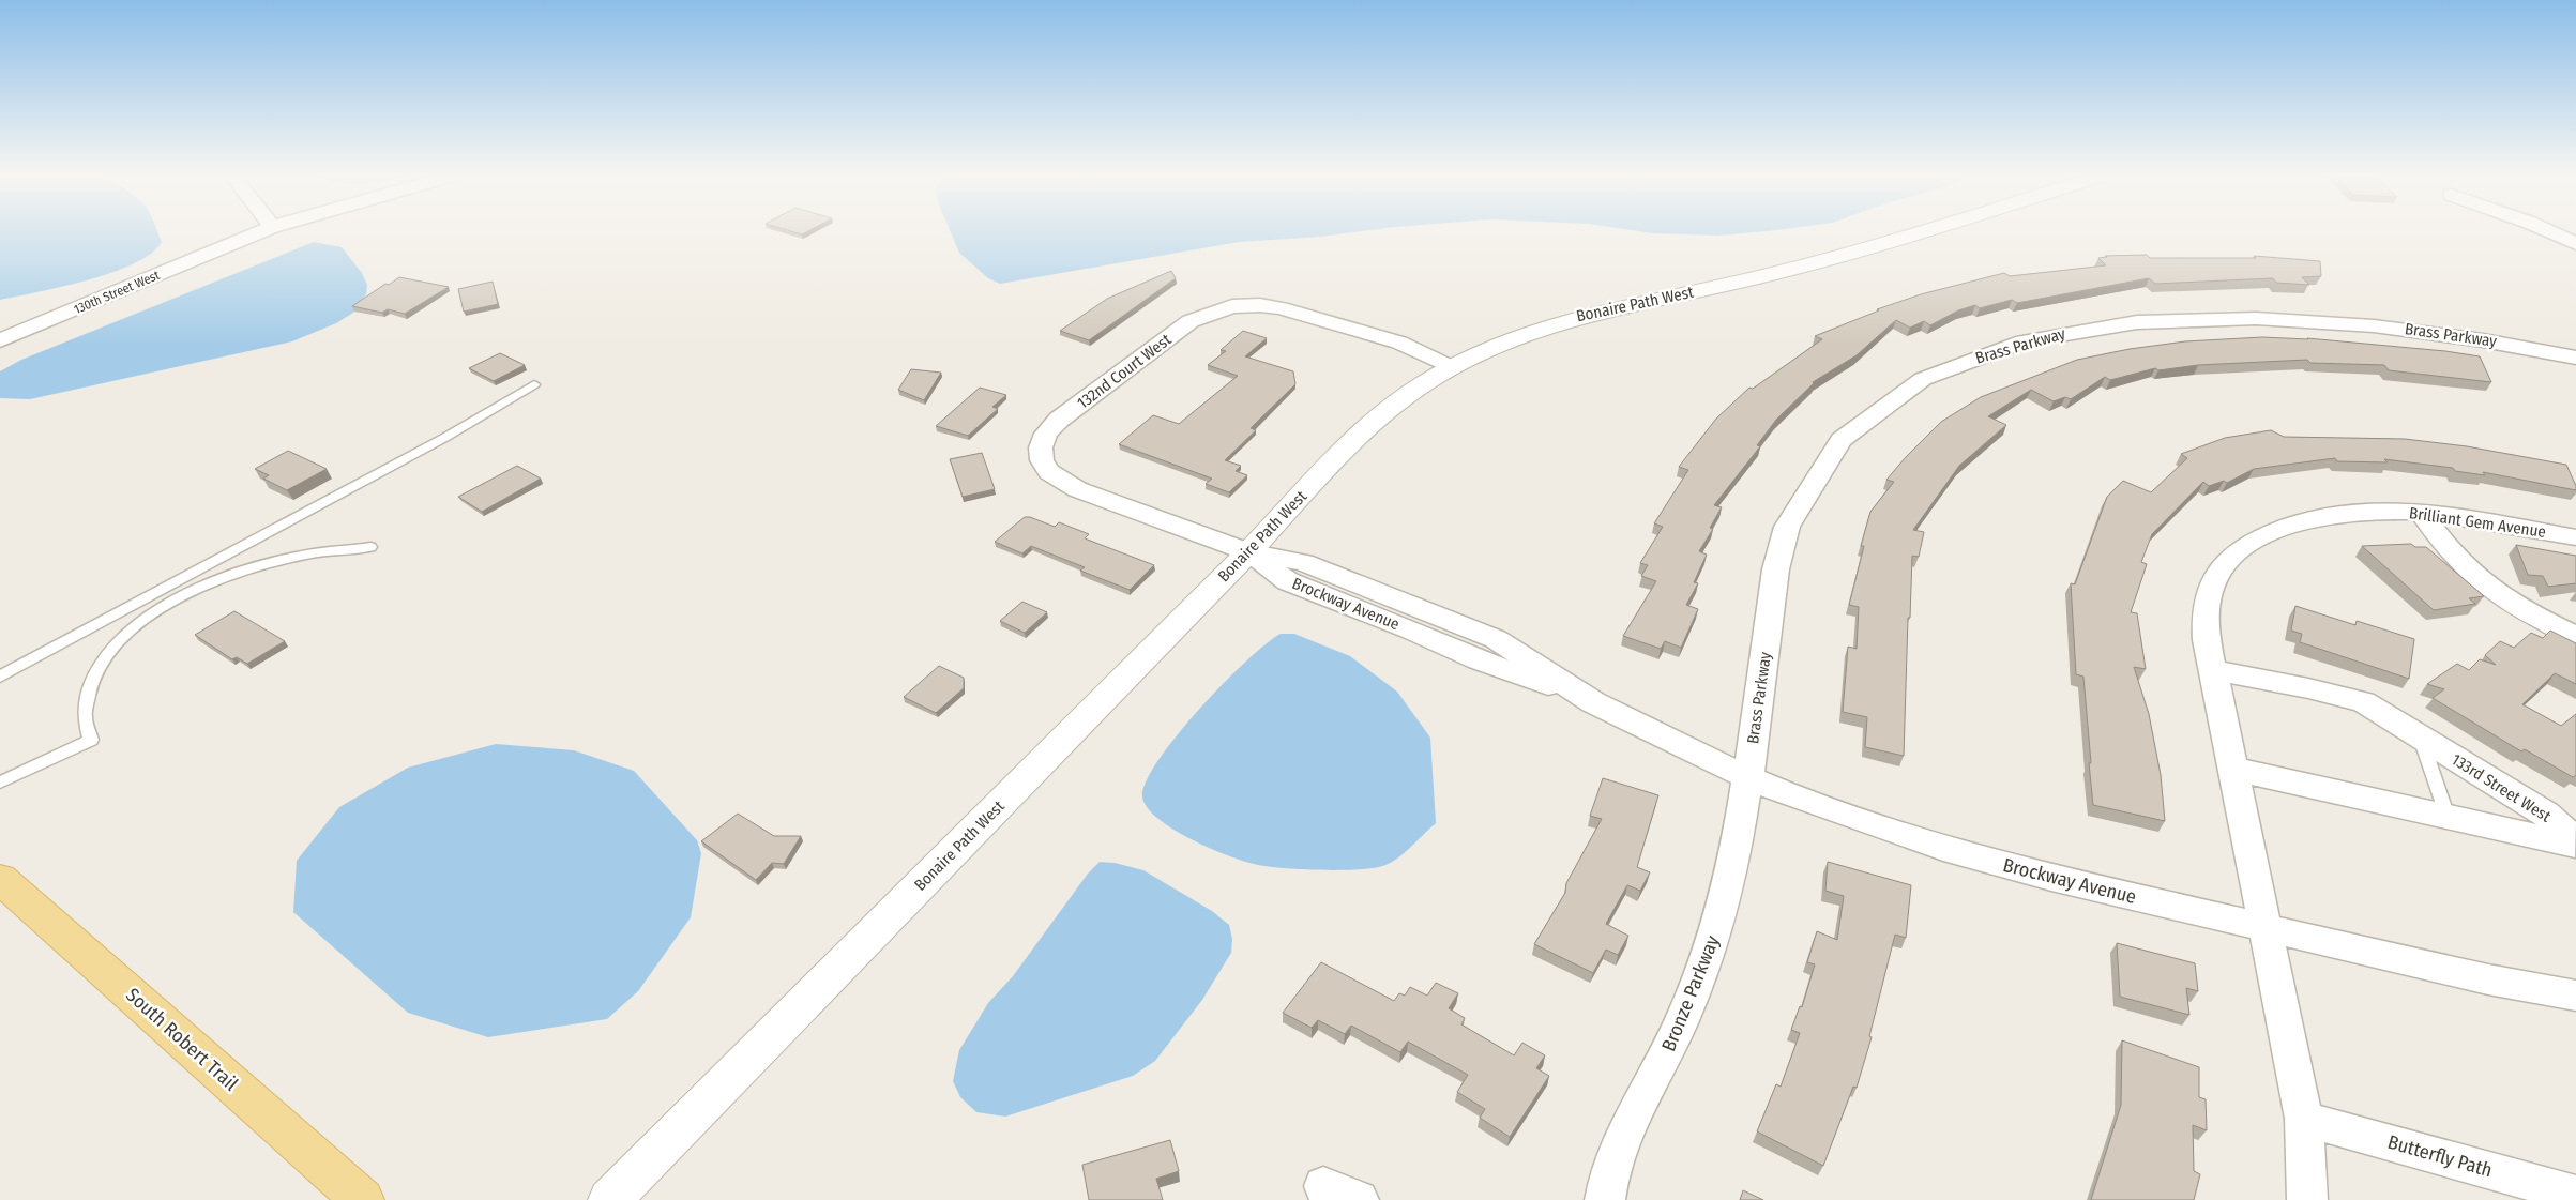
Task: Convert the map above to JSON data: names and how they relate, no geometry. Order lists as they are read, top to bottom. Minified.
{"streets":{"main road":["South Robert Trail"],"street":["130th Street West","Bonaire Path West","Brass Parkway","132nd Court West","Brilliant Gem Avenue","Brockway Avenue","133rd Street West","Bronze Parkway","Butterfly Path"]},"crossings":[["Bonaire Path West","132nd Court West"],["Bonaire Path West","Brockway Avenue"],["Brass Parkway","Brockway Avenue"],["Brass Parkway","Bronze Parkway"],["132nd Court West","Brockway Avenue"],["Brilliant Gem Avenue","133rd Street West"],["Brockway Avenue","Bronze Parkway"]]}
